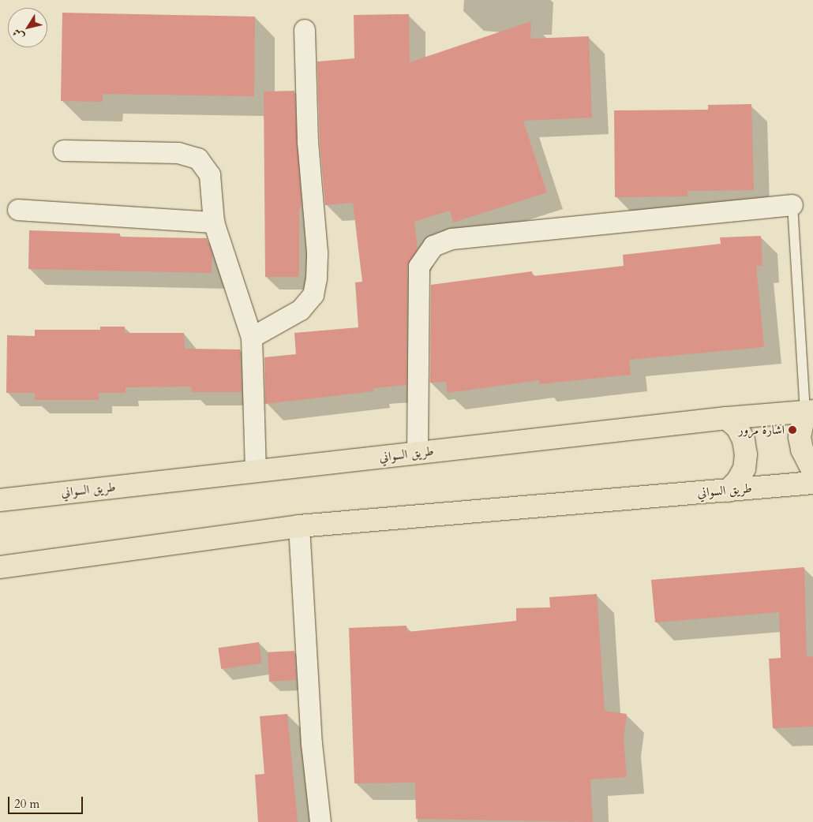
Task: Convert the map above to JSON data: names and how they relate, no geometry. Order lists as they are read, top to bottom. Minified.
{"streets":{"highway":["طريق السواني"]},"places":["اشارة مرور"],"scale_bar":"20 m","north":"bottom left"}
